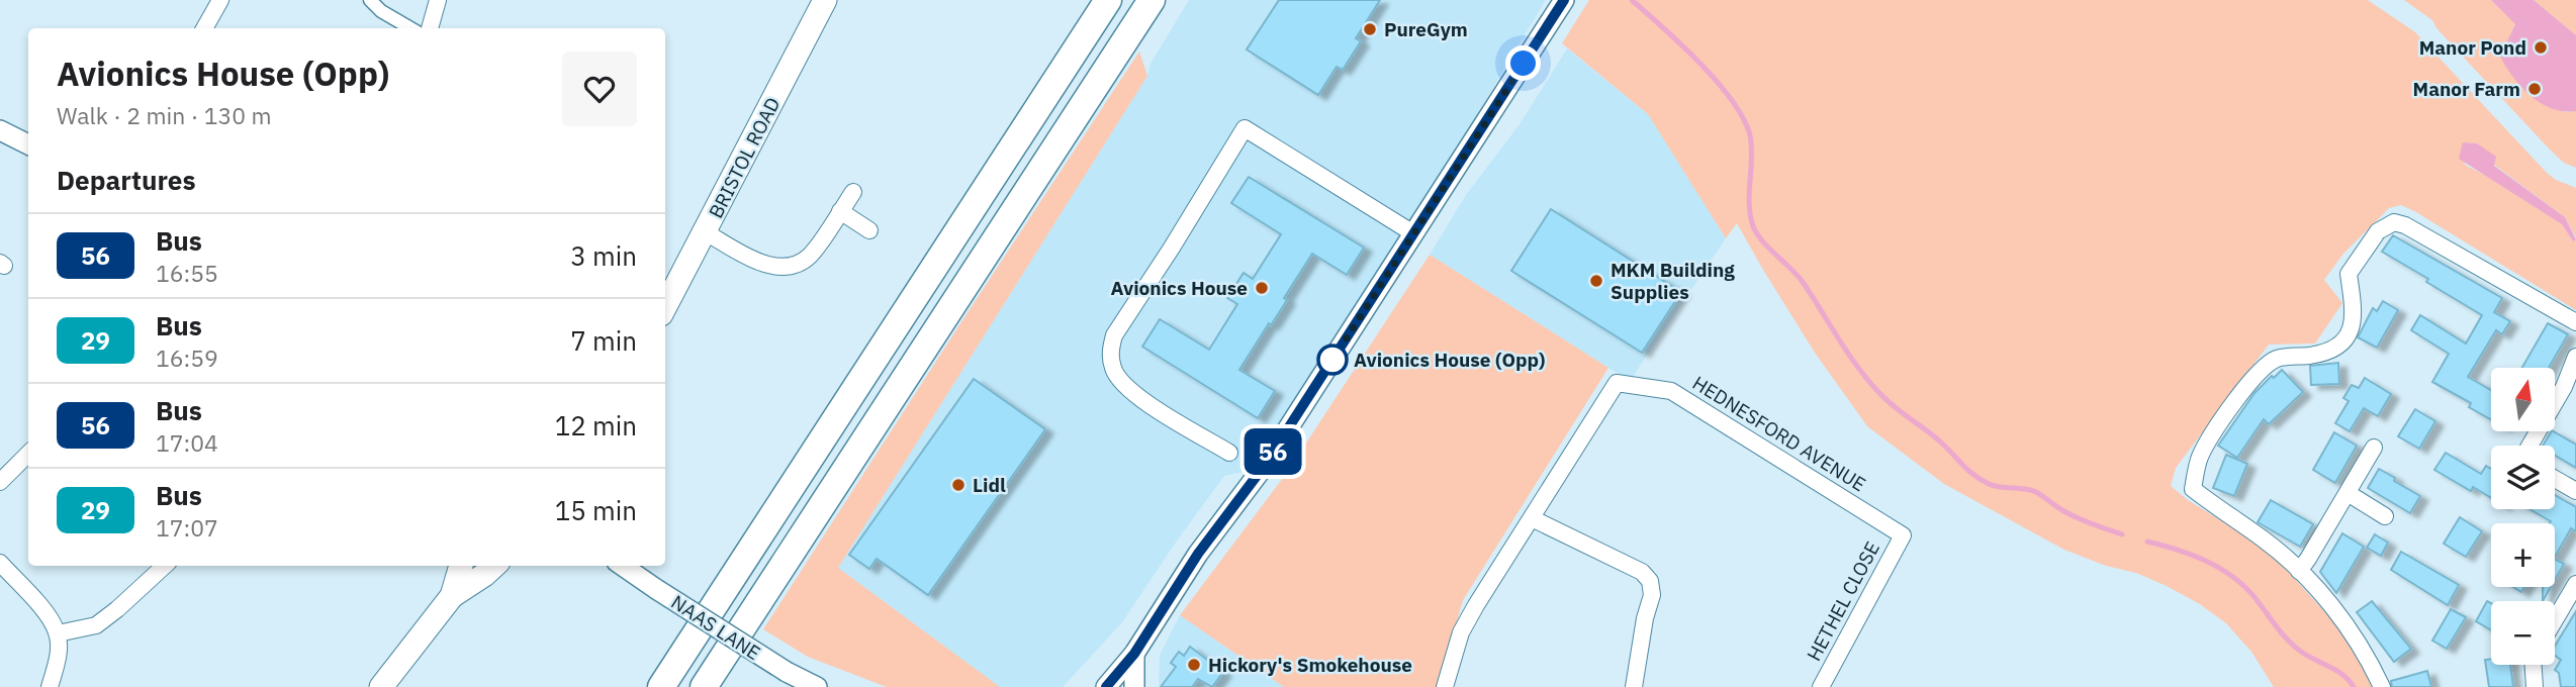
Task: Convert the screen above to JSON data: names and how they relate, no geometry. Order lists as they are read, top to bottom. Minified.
{"streets":{"main road":["BRISTOL ROAD"],"street":["HEDNESFORD AVENUE","HETHEL CLOSE","NAAS LANE"]},"crossings":[["HEDNESFORD AVENUE","HETHEL CLOSE"]],"places":["PureGym","Manor Pond","Manor Farm","MKM Building Supplies","Avionics House","Avionics House (Opp)","Lidl","Hickory's Smokehouse"],"lines":["bus line 56"],"north":"top","page":{"on_map":"56","heading":[["Avionics House (Opp)","Walk · 2 min · 130 m"],"Departures"],"list":[{"mark":"56","name":"Bus","note":"16:55","value":"3 min"},{"mark":"29","name":"Bus","note":"16:59","value":"7 min"},{"mark":"56","name":"Bus","note":"17:04","value":"12 min"},{"mark":"29","name":"Bus","note":"17:07","value":"15 min"}],"map_buttons":["+","−"]}}
